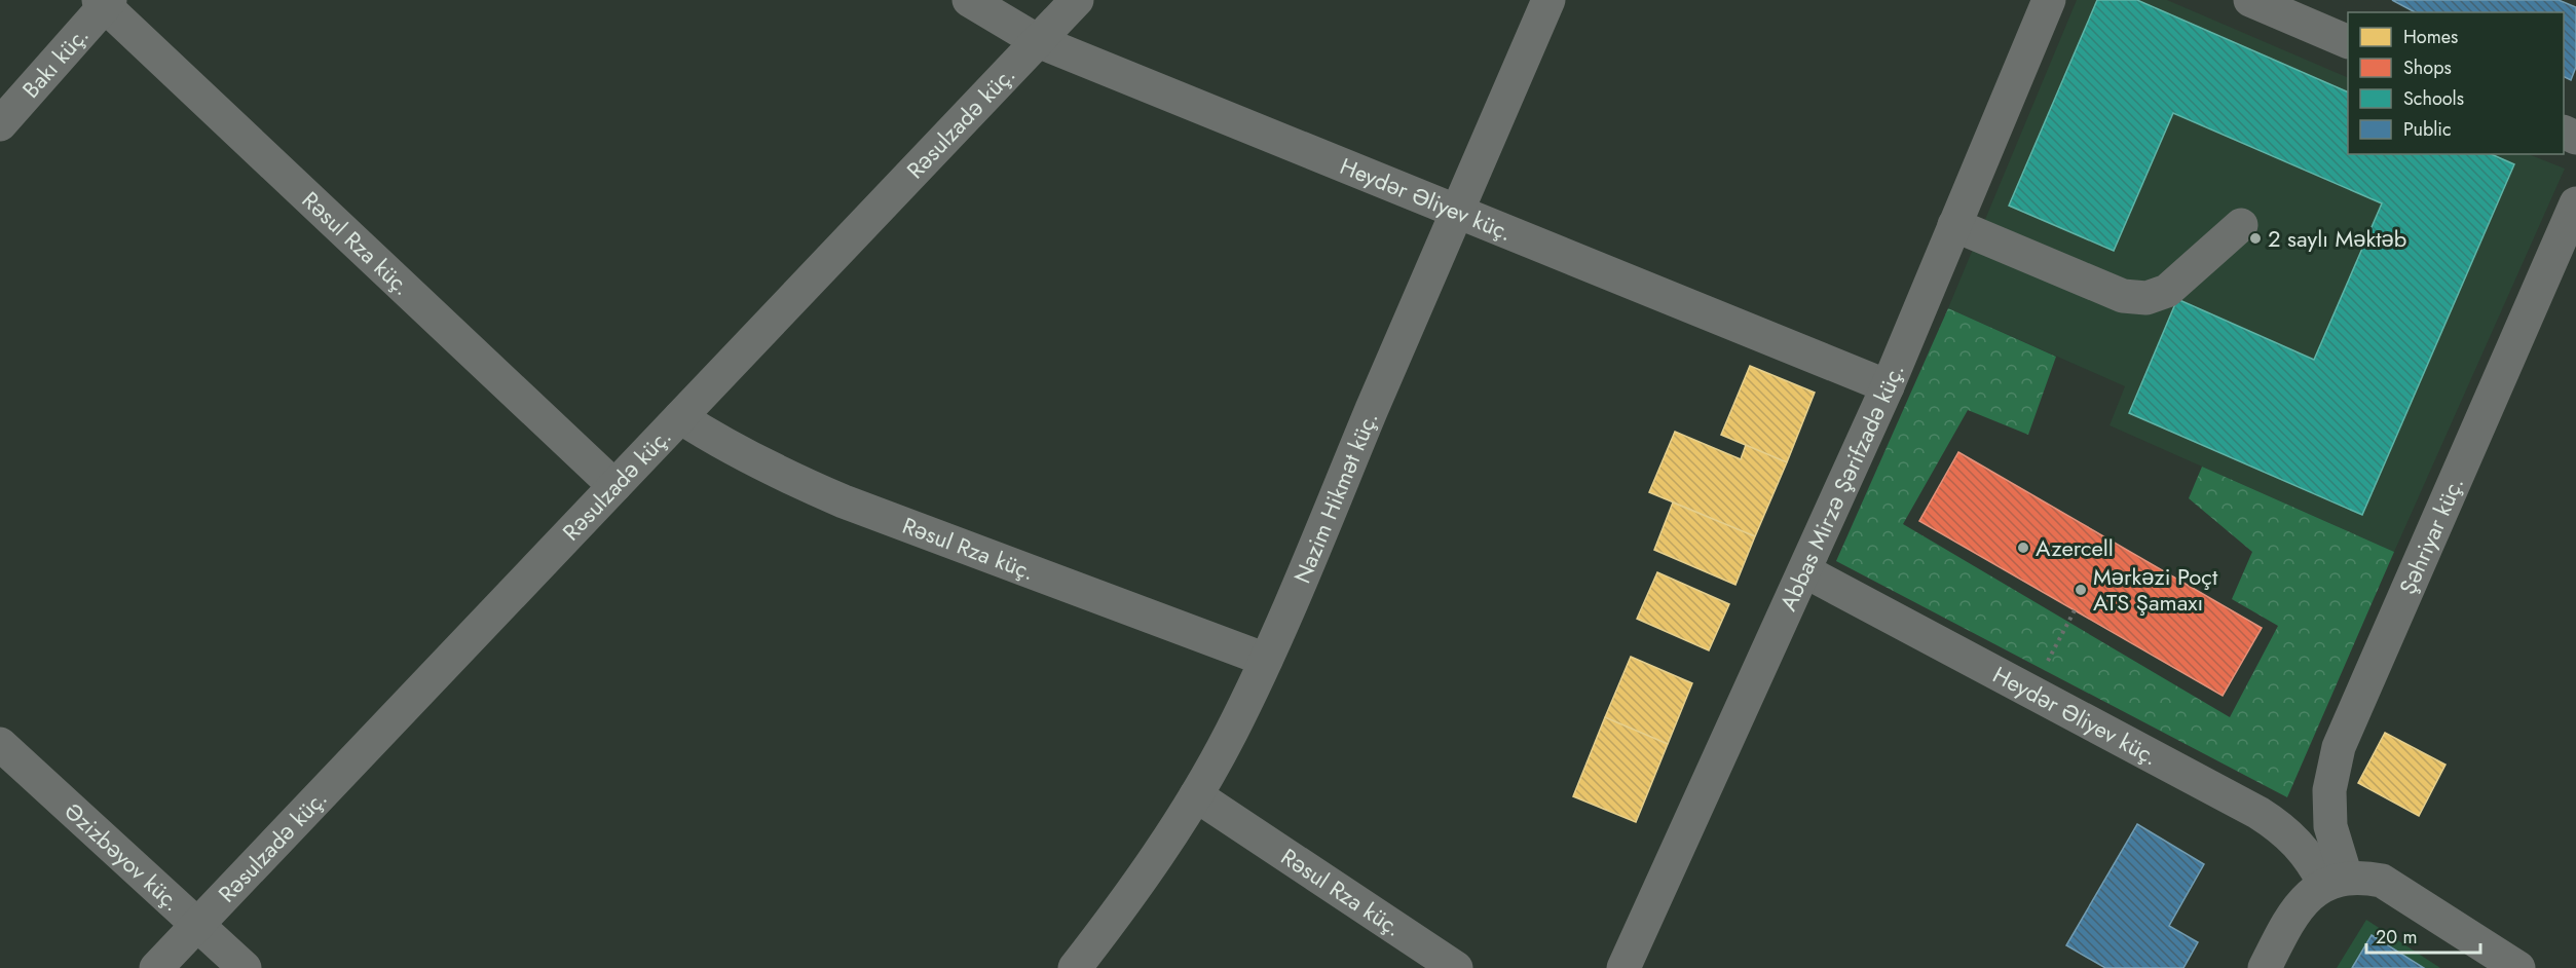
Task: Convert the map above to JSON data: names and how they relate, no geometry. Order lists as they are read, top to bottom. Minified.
{"streets":{"street":["Bakı küç.","Rəsulzadə küç.","Heydər Əliyev küç.","Rəsul Rza küç.","Abbas Mirzə Şərifzadə küç.","Nazim Hikmət küç.","Şəhriyar küç.","Əzizbəyov küç."]},"crossings":[["Bakı küç.","Rəsul Rza küç."],["Rəsulzadə küç.","Heydər Əliyev küç."],["Rəsulzadə küç.","Rəsul Rza küç."],["Rəsulzadə küç.","Əzizbəyov küç."],["Heydər Əliyev küç.","Abbas Mirzə Şərifzadə küç."],["Heydər Əliyev küç.","Nazim Hikmət küç."],["Heydər Əliyev küç.","Şəhriyar küç."],["Rəsul Rza küç.","Nazim Hikmət küç."]],"places":["2 saylı Məktəb","Azercell","Mərkəzi Poçt ATS Şamaxı"],"legend":["Homes","Shops","Schools","Public"],"scale_bar":"20 m"}
